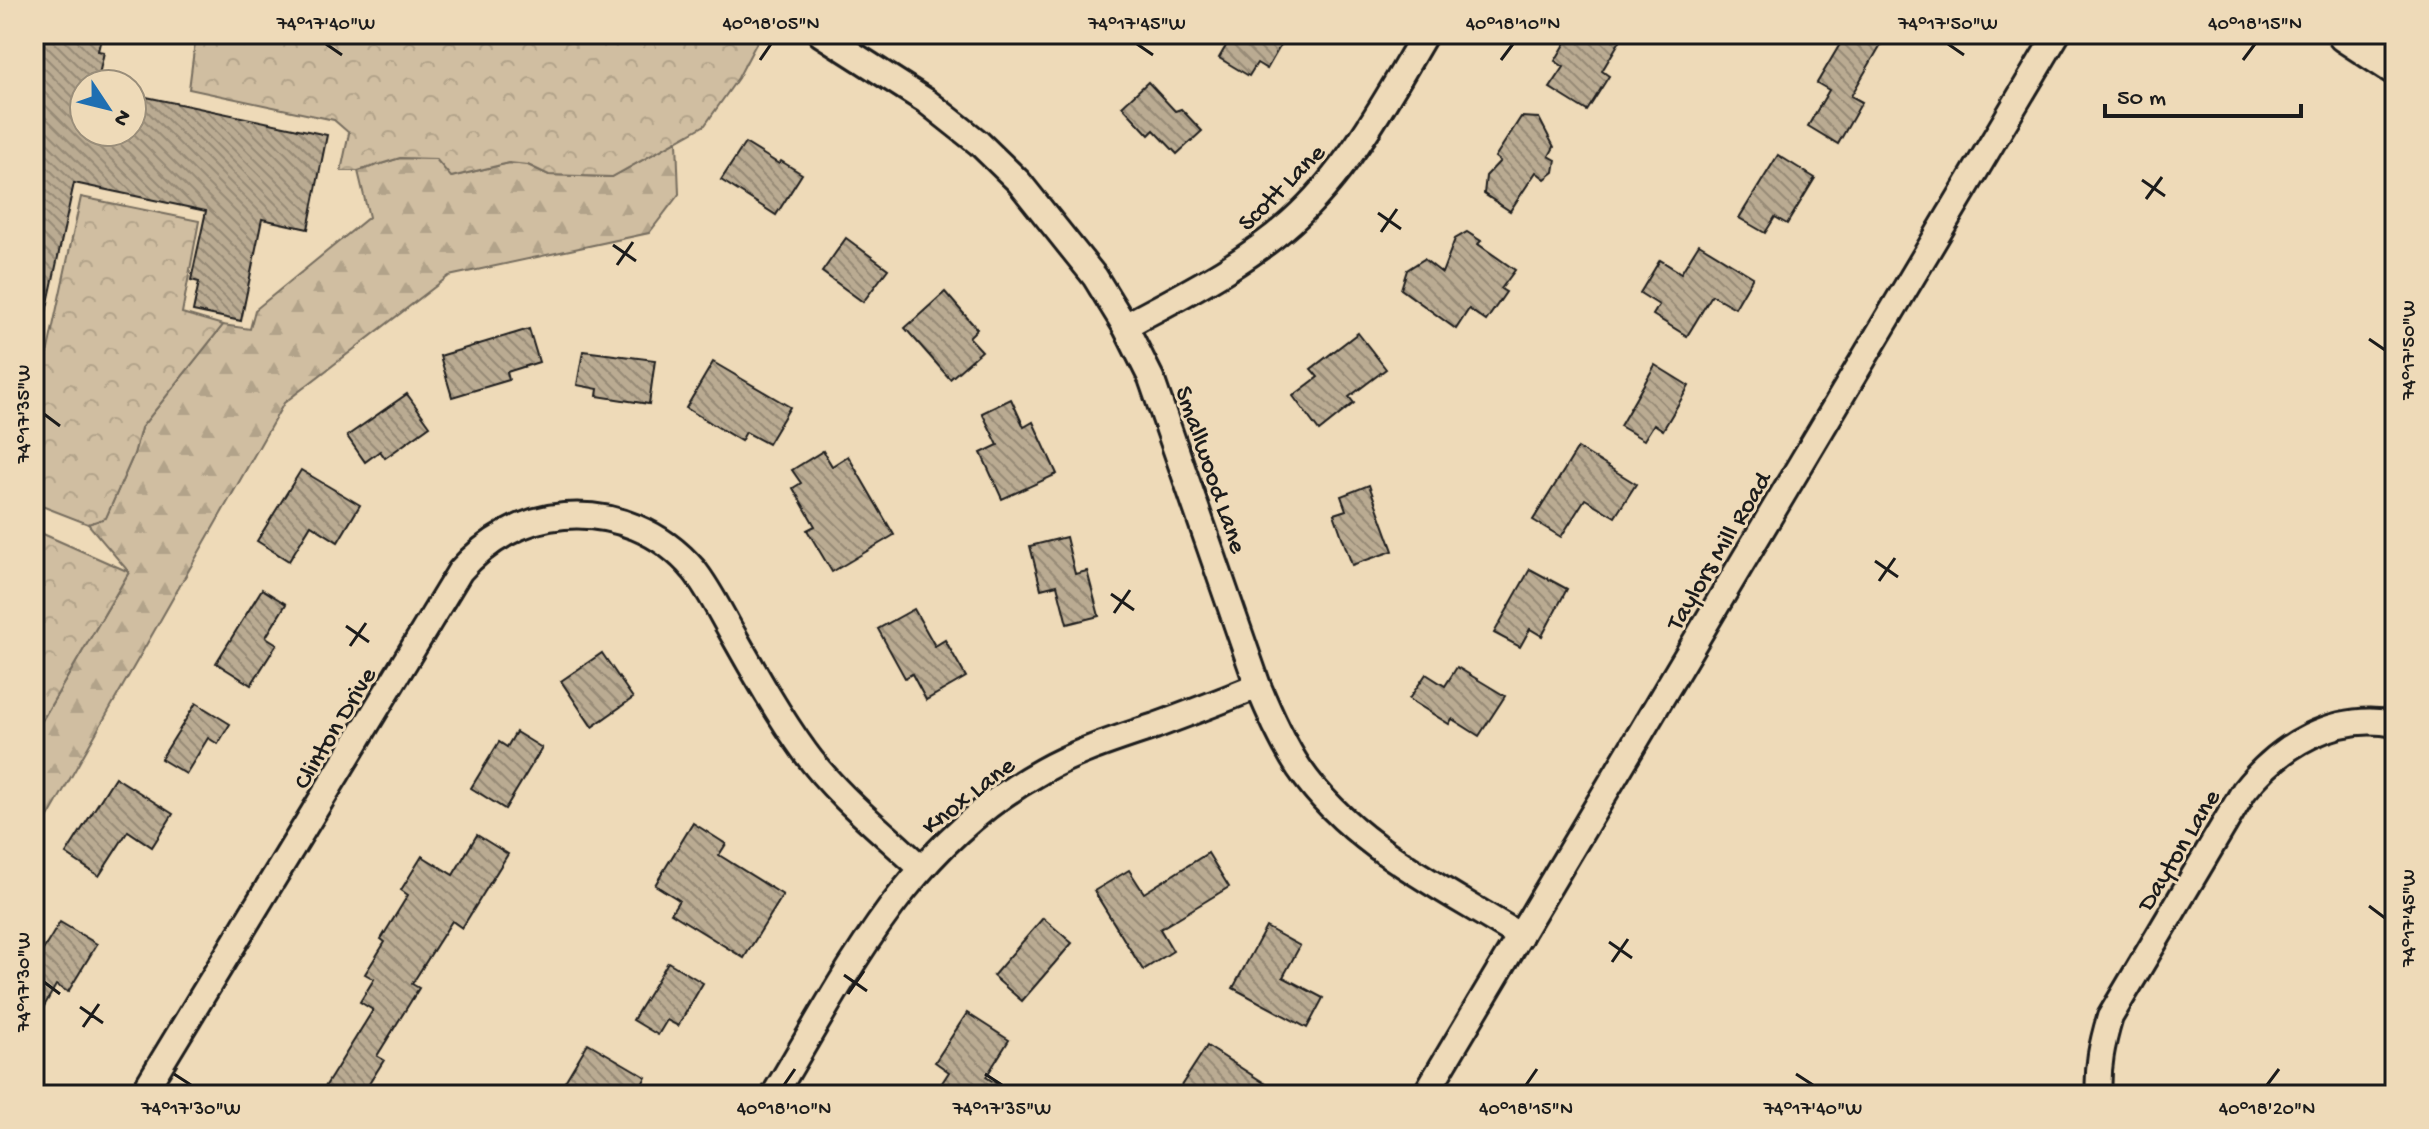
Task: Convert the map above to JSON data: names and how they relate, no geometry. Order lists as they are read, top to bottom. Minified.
{"streets":{"street":["Scott Lane","Smallwood Lane","Taylors Mill Road","Clinton Drive","Knox Lane","Dayton Lane"]},"crossings":[["Scott Lane","Smallwood Lane"],["Smallwood Lane","Taylors Mill Road"],["Smallwood Lane","Knox Lane"],["Clinton Drive","Knox Lane"]],"scale_bar":"50 m","north":"bottom right","coordinates":["74°17'40\"W","40°18'05\"N","74°17'45\"W","40°18'10\"N","74°17'50\"W","40°18'15\"N","74°17'35\"W","74°17'30\"W","40°18'20\"N"]}
